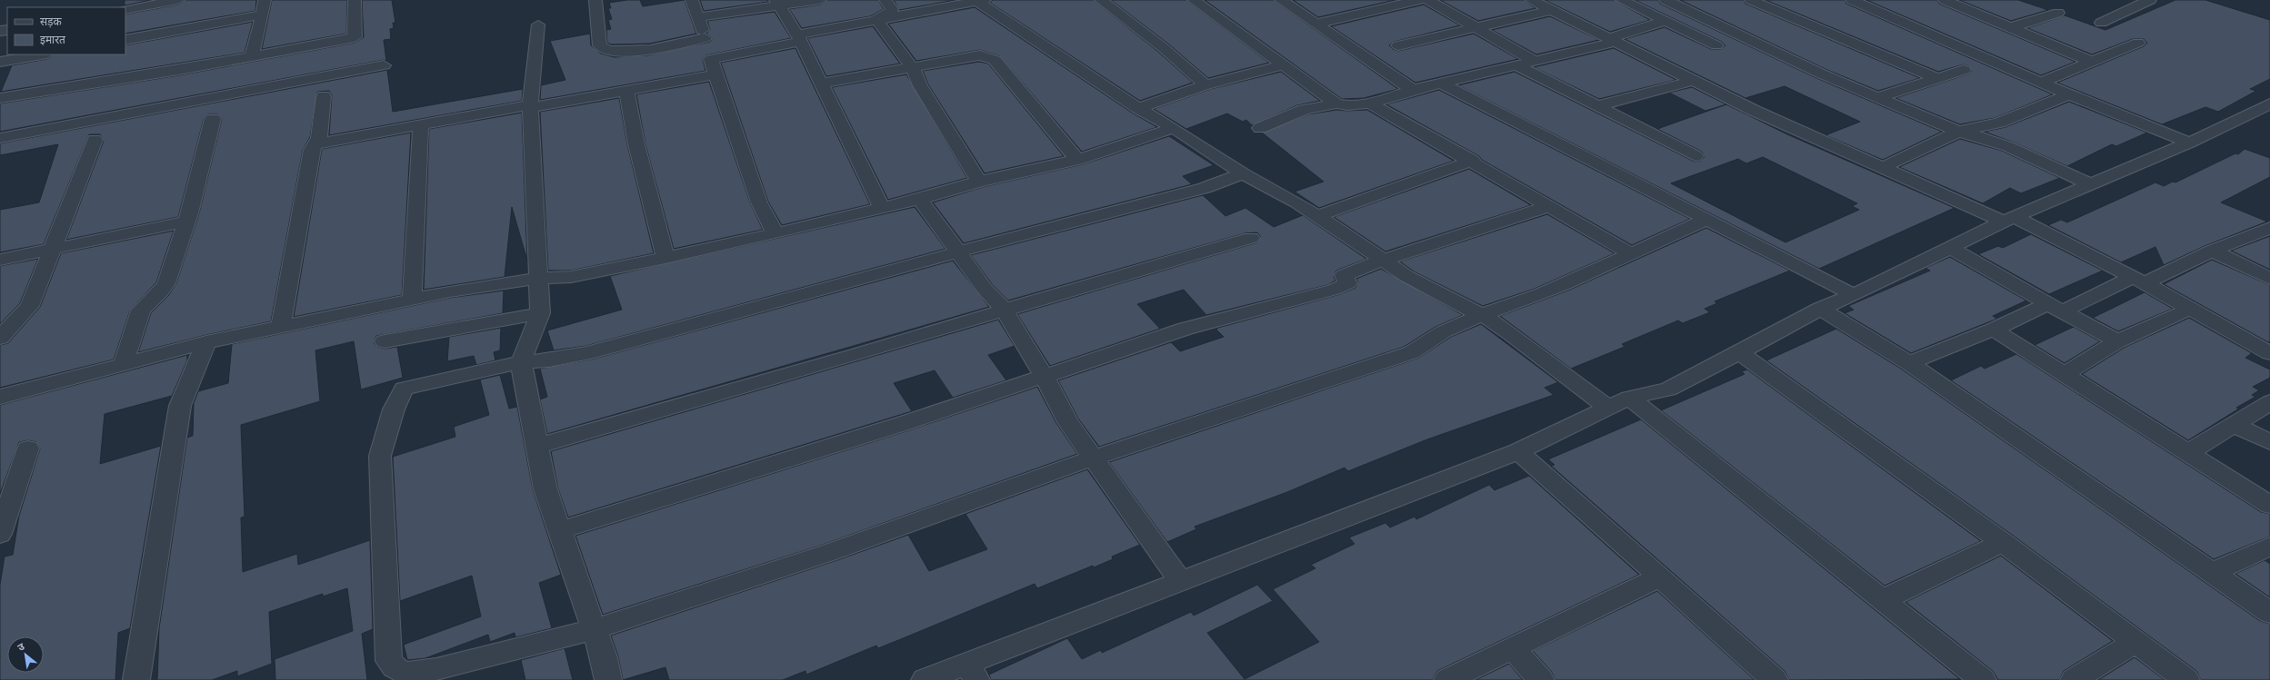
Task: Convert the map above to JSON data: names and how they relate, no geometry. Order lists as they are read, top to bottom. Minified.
{"legend":["सड़क","इमारत"],"north":"top left"}
